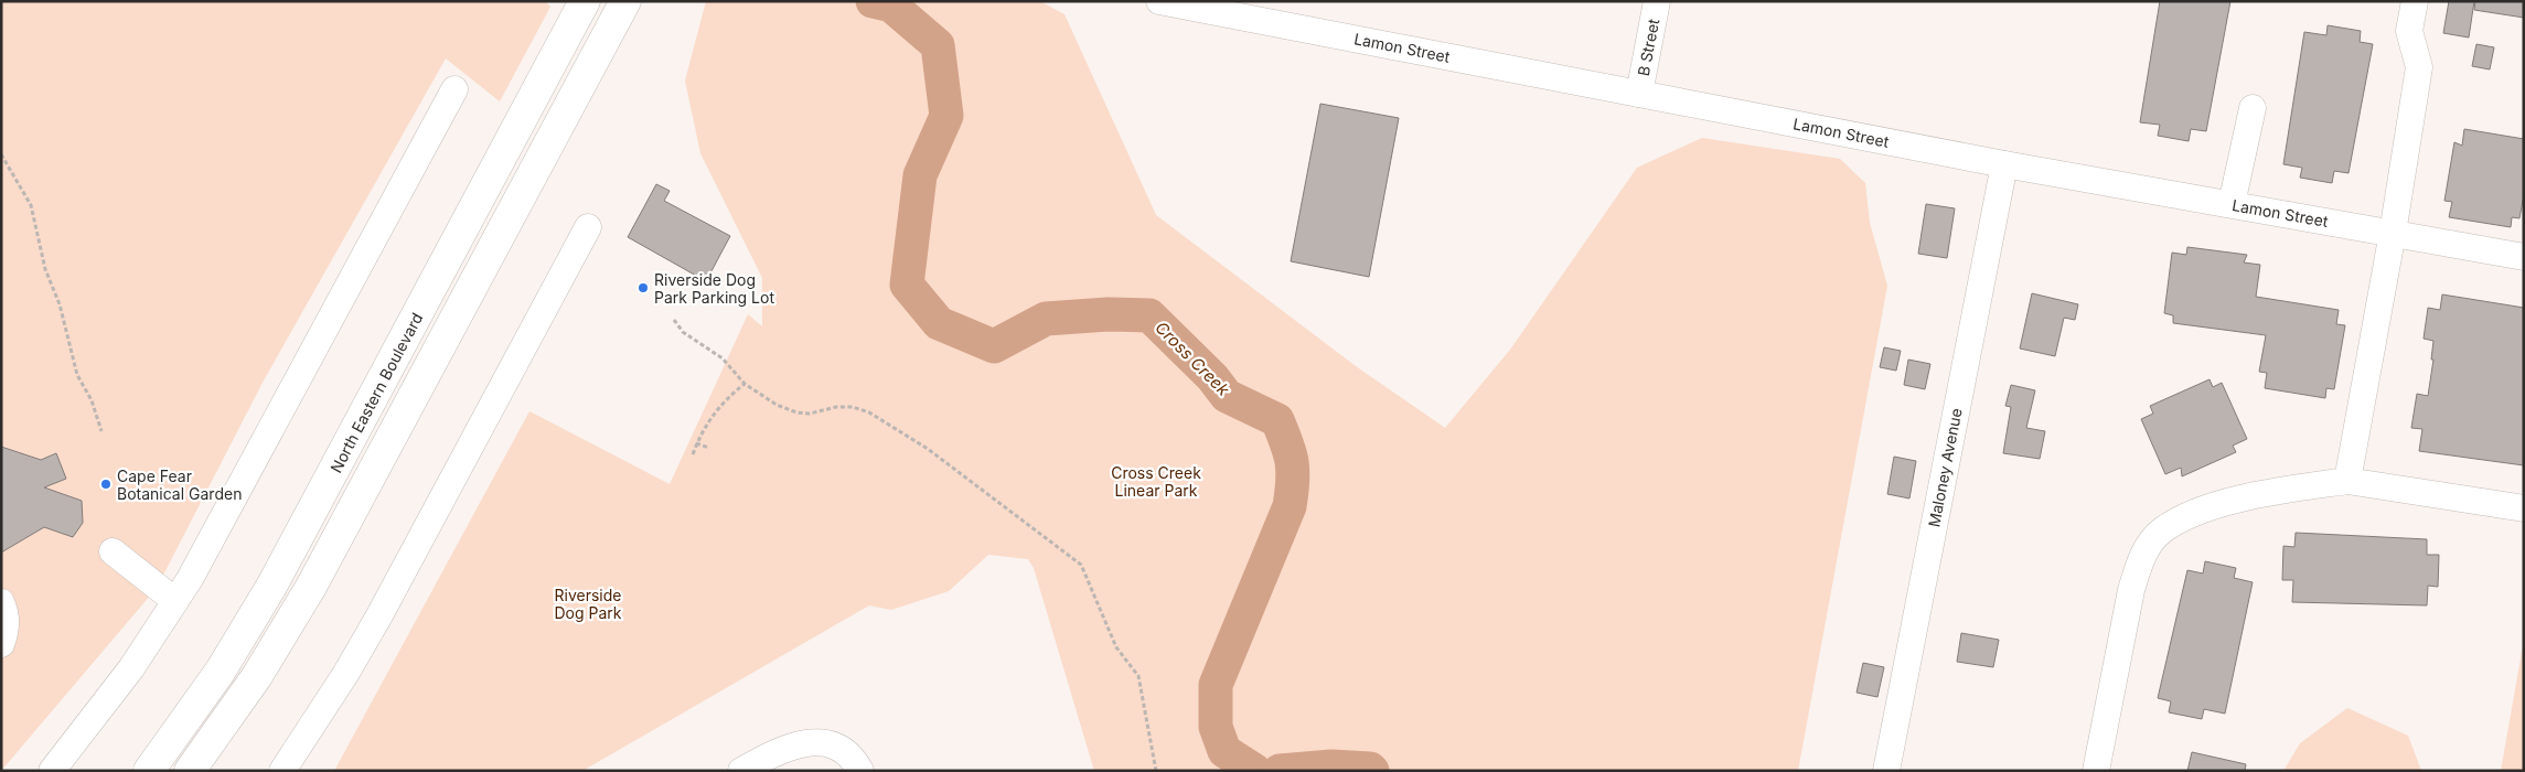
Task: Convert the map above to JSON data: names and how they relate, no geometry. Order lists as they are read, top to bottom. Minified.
{"streets":{"highway":["North Eastern Boulevard"],"street":["Lamon Street","B Street","Maloney Avenue"]},"crossings":[["Lamon Street","B Street"],["Lamon Street","Maloney Avenue"]],"water":["Cross Creek"],"parks":["Cross Creek Linear Park","Riverside Dog Park"],"places":["Riverside Dog Park Parking Lot","Cape Fear Botanical Garden"]}
